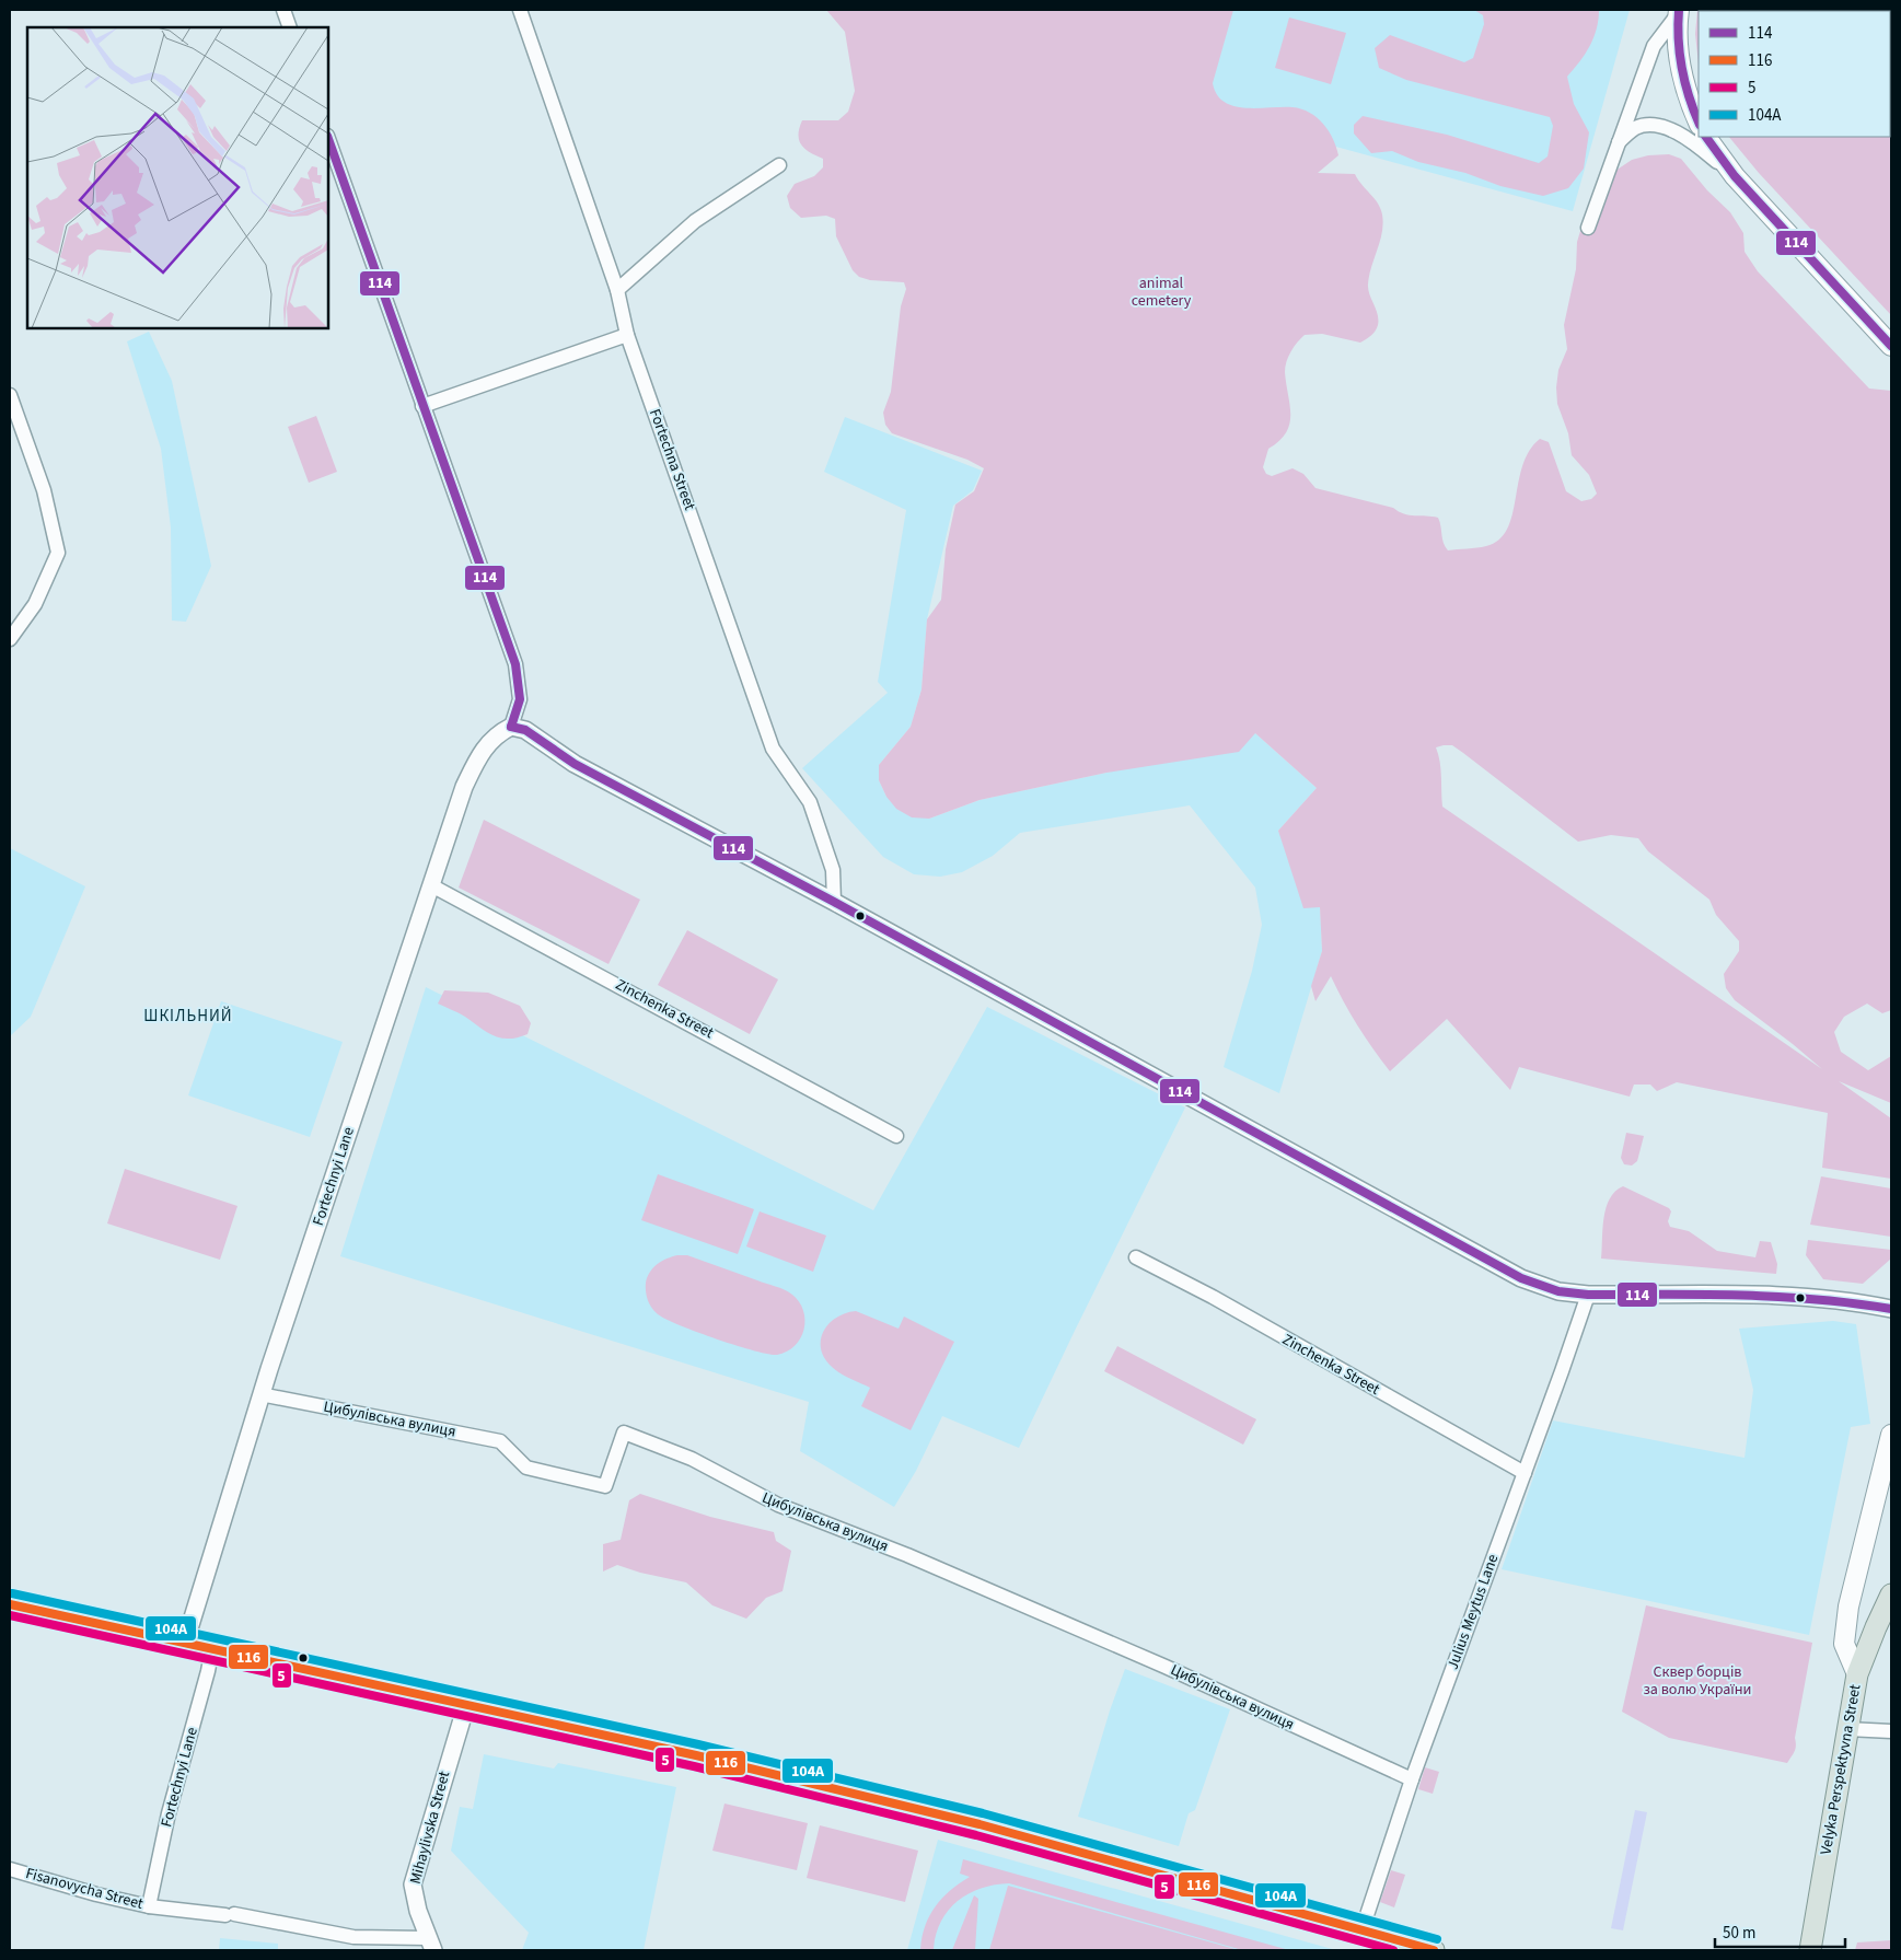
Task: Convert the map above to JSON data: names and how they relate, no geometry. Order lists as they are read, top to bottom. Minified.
{"streets":{"main road":["Velyka Perspektyvna Street"],"street":["Fortechna Street","Zinchenka Street","Fortechnyi Lane","Цибулівська вулиця","Julius Meytus Lane","Mihaylivska Street","Fisanovycha Street"]},"crossings":[["Zinchenka Street","Fortechnyi Lane"],["Zinchenka Street","Julius Meytus Lane"],["Fortechnyi Lane","Цибулівська вулиця"],["Fortechnyi Lane","Fisanovycha Street"],["Цибулівська вулиця","Julius Meytus Lane"],["Mihaylivska Street","Fisanovycha Street"]],"districts":["ШКІЛЬНИЙ"],"parks":["animal cemetery","Сквер борців за волю України"],"lines":["transit line 114","transit line 104А","transit line 116","transit line 5"],"legend":["114","116","5","104А"],"scale_bar":"50 m"}
